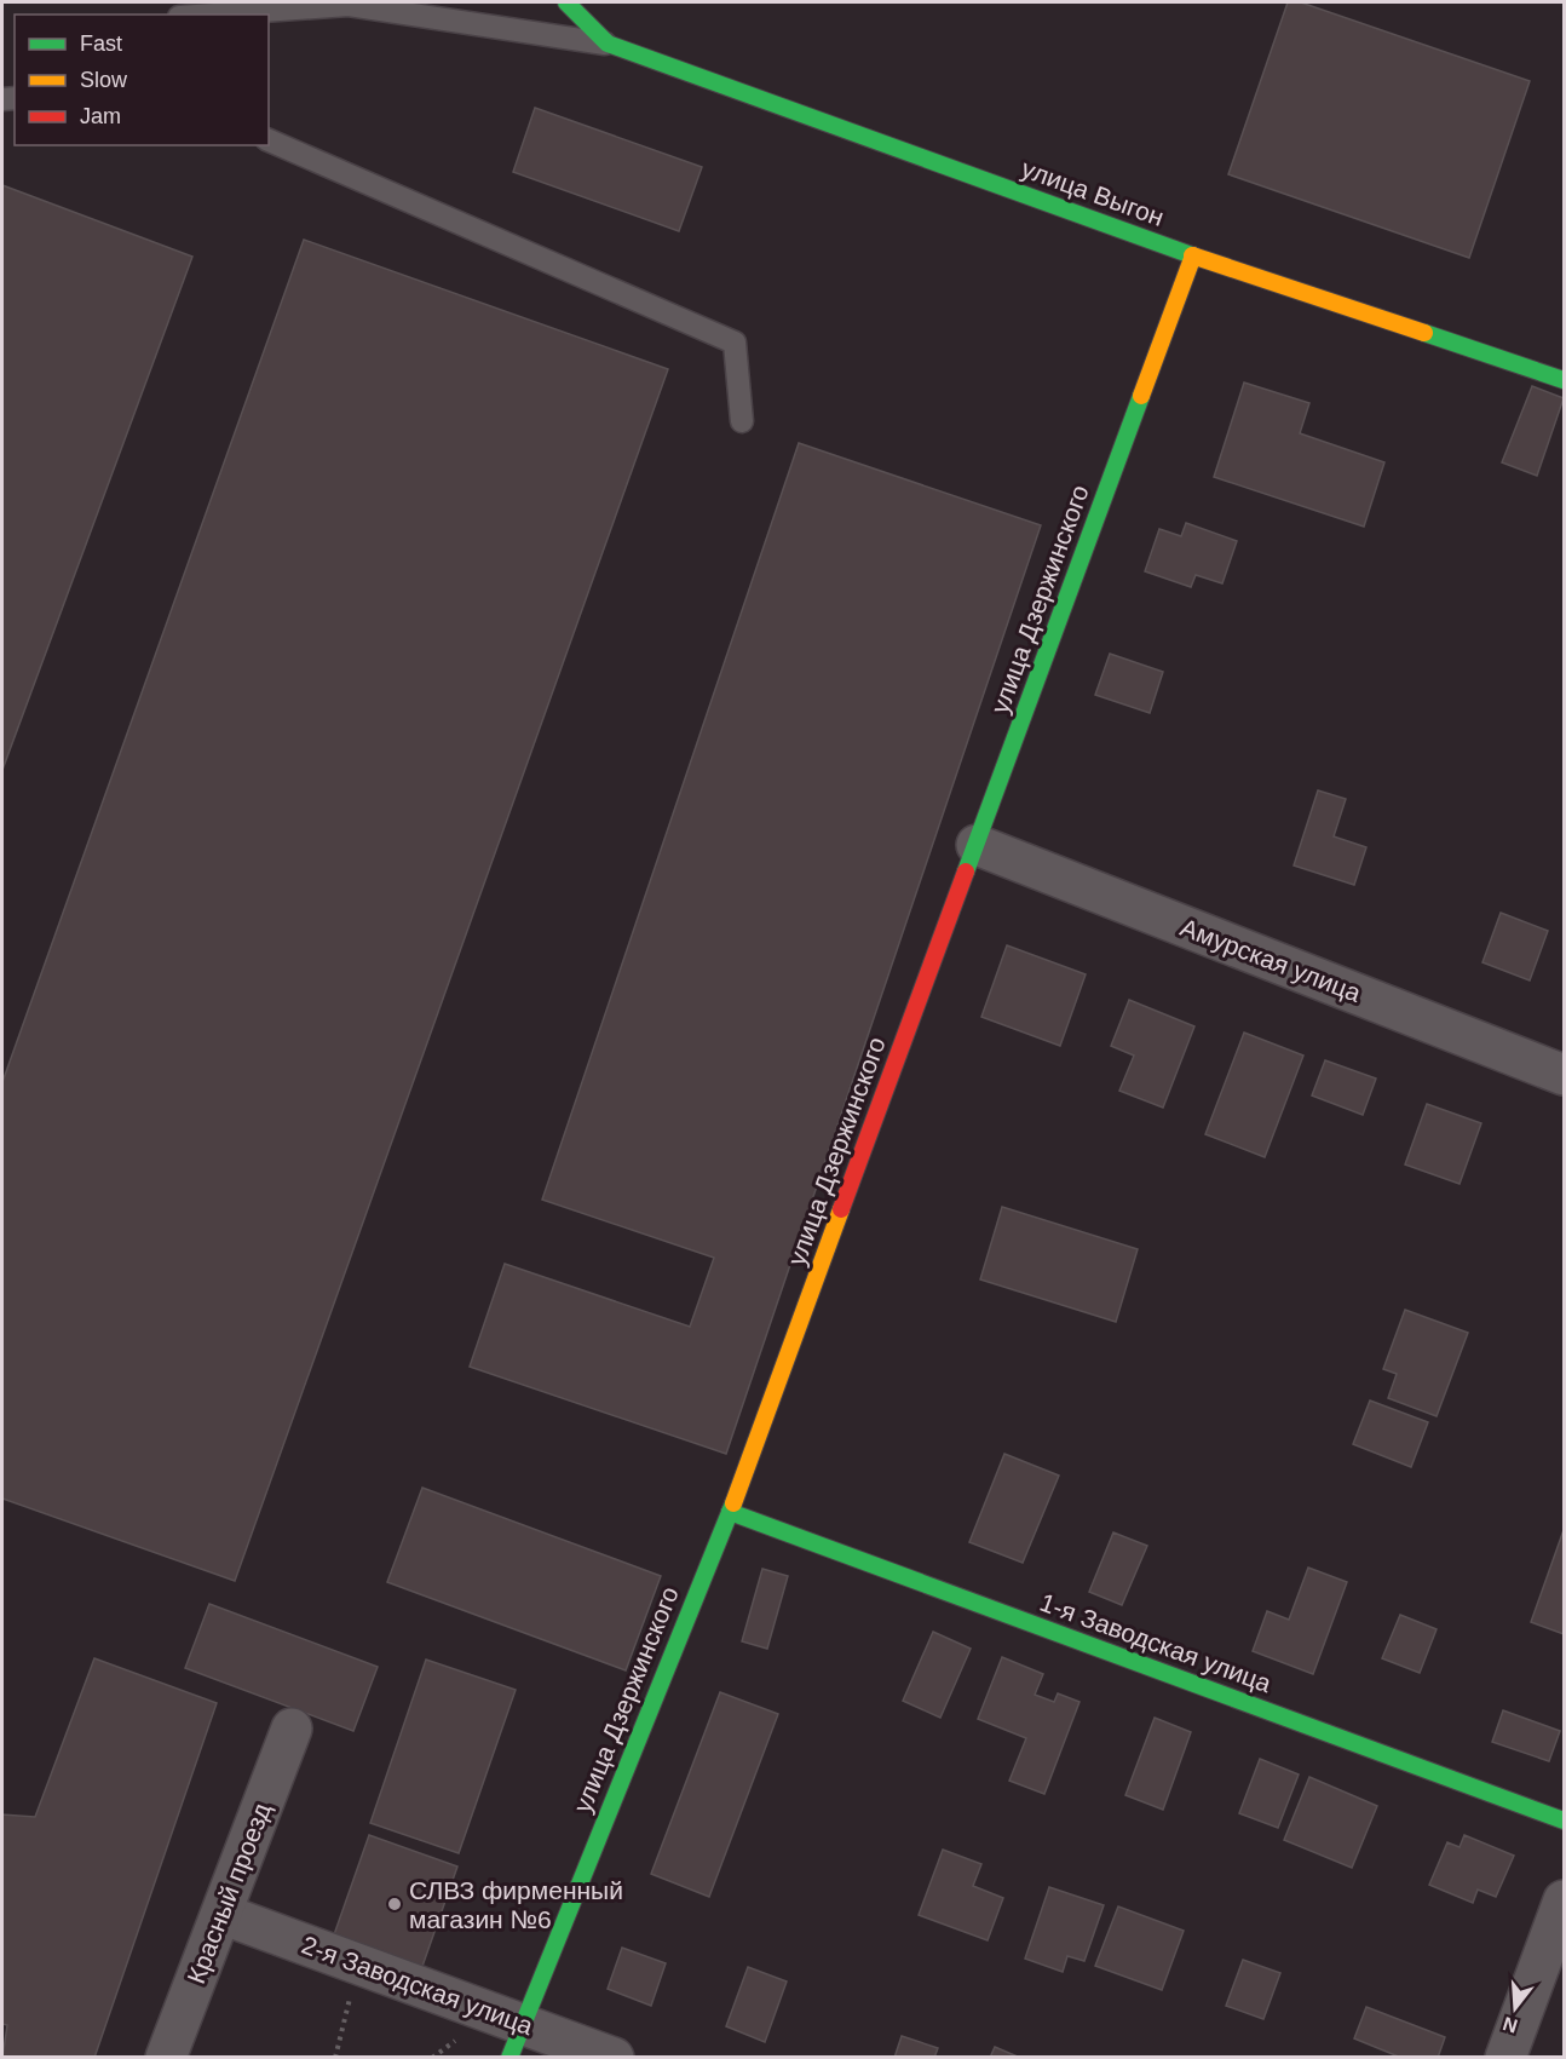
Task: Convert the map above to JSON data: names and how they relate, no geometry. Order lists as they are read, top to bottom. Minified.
{"streets":{"street":["улица Выгон","улица Дзержинского","Амурская улица","1-я Заводская улица","Красный проезд","2-я Заводская улица"]},"crossings":[["улица Выгон","улица Дзержинского"],["улица Дзержинского","Амурская улица"],["улица Дзержинского","1-я Заводская улица"],["улица Дзержинского","2-я Заводская улица"],["Красный проезд","2-я Заводская улица"]],"places":["СЛВЗ фирменный магазин №6"],"legend":["Fast","Slow","Jam"],"north":"bottom"}
